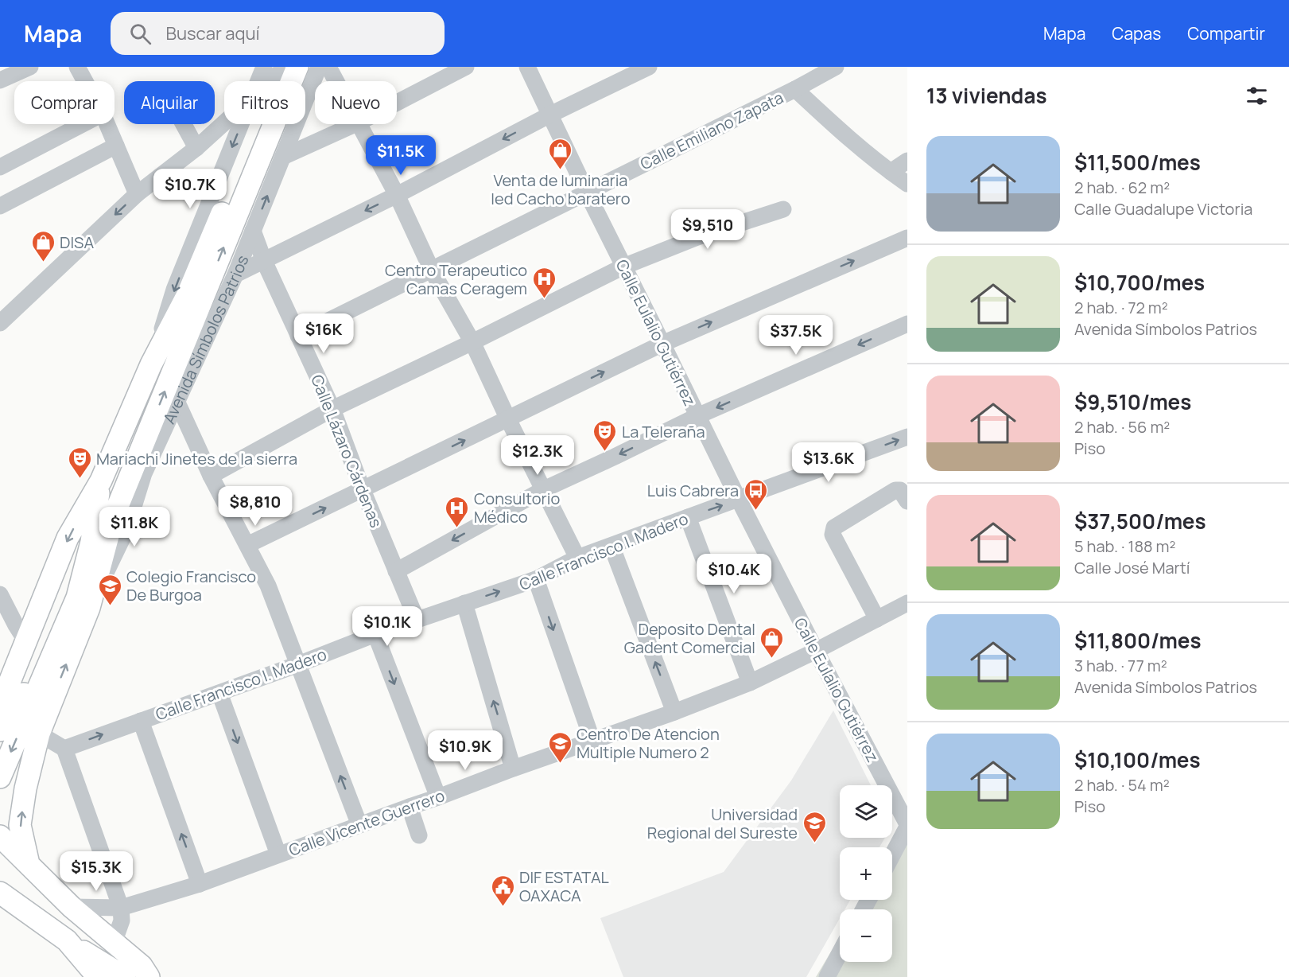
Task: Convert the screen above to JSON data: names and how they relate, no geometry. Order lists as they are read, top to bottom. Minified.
{"streets":{"main road":["Avenida Símbolos Patrios"],"street":["Calle Emiliano Zapata","Calle Eulalio Gutiérrez","Calle Lázaro Cárdenas","Calle Francisco I. Madero","Calle Vicente Guerrero"]},"crossings":[["Calle Emiliano Zapata","Calle Eulalio Gutiérrez"],["Calle Emiliano Zapata","Calle Lázaro Cárdenas"],["Calle Eulalio Gutiérrez","Calle Francisco I. Madero"],["Calle Eulalio Gutiérrez","Calle Vicente Guerrero"],["Avenida Símbolos Patrios","Calle Lázaro Cárdenas"],["Calle Lázaro Cárdenas","Calle Francisco I. Madero"]],"places":{"shop":["Venta de luminaria led Cacho baratero","DISA","Deposito Dental Gadent Comercial"],"hospital":["Centro Terapeutico Camas Ceragem","Consultorio Médico"],"theatre":["La Teleraña","Mariachi Jinetes de la sierra"],"bus stop":["Luis Cabrera"],"school or university":["Colegio Francisco De Burgoa","Centro De Atencion Multiple Numero 2","Universidad Regional del Sureste"],"public building":["DIF ESTATAL OAXACA"]},"page":{"header":"Mapa","search":"Buscar aquí","nav":["Mapa","Capas","Compartir"],"heading":"13 viviendas","chip":["Comprar","Alquilar","Filtros","Nuevo"],"list":[{"name":"$11,500/mes","note":"2 hab. · 62 m² · Calle Guadalupe Victoria"},{"name":"$10,700/mes","note":"2 hab. · 72 m² · Avenida Símbolos Patrios"},{"name":"$9,510/mes","note":"2 hab. · 56 m² · Piso"},{"name":"$37,500/mes","note":"5 hab. · 188 m² · Calle José Martí"},{"name":"$11,800/mes","note":"3 hab. · 77 m² · Avenida Símbolos Patrios"},{"name":"$10,100/mes","note":"2 hab. · 54 m² · Piso"}],"price":["$11.5K","$10.7K","$9,510","$16K","$37.5K","$12.3K","$13.6K","$8,810","$11.8K","$10.4K","$10.1K","$10.9K","$15.3K"],"map_buttons":["+","−"]}}
